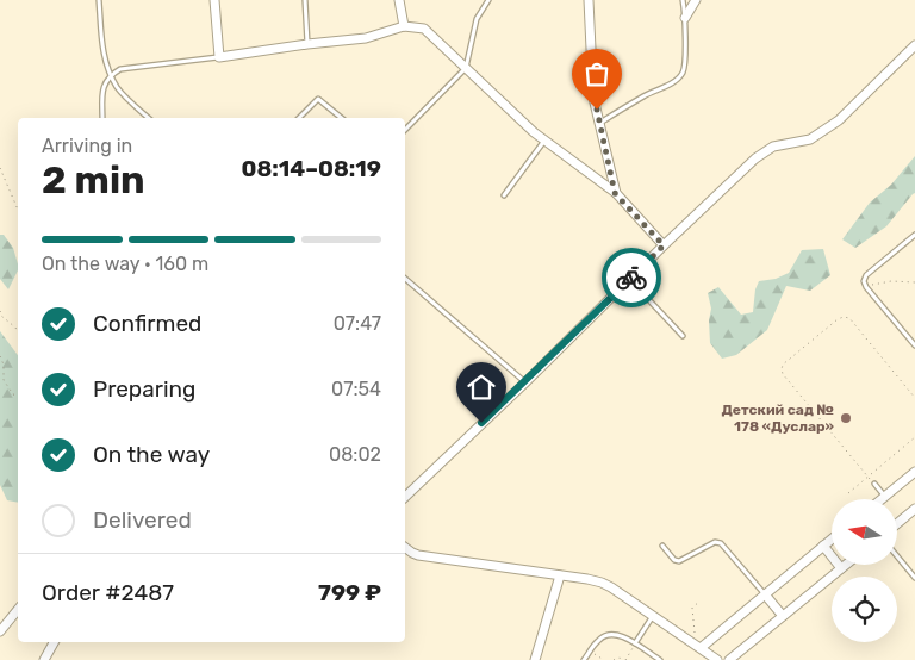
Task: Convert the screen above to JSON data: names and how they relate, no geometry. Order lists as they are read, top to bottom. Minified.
{"places":["Детский сад № 178 «Дуслар»"],"north":"left","page":{"heading":["2 min","Arriving in","08:14–08:19"],"panel":["Order #2487","799 ₽"],"bar":"On the way · 160 m","list":[["Confirmed","07:47"],["Preparing","07:54"],["On the way","08:02"],"Delivered"]}}
